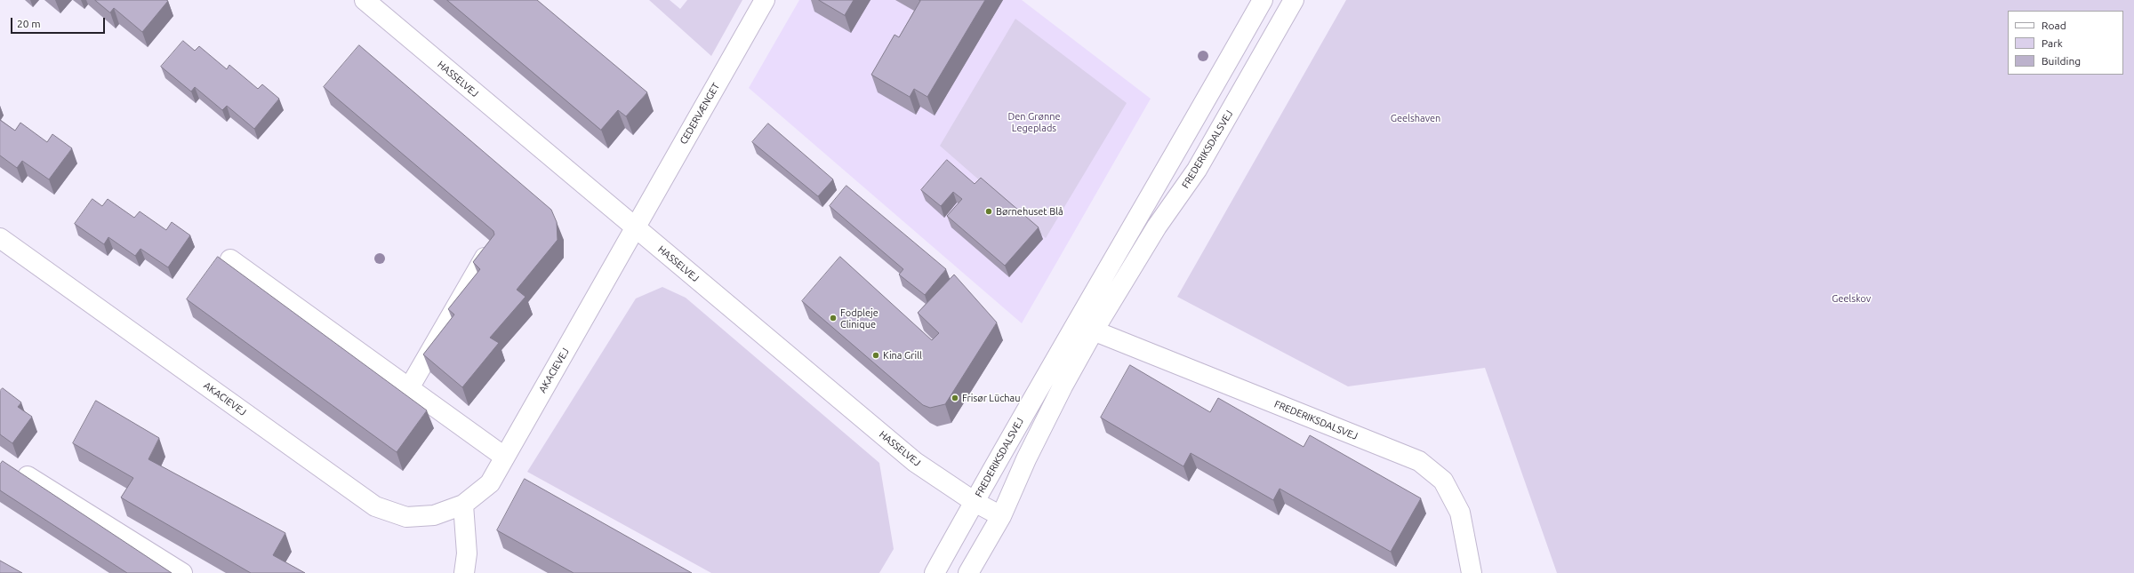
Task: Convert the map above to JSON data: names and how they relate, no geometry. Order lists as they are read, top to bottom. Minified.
{"streets":{"street":["HASSELVEJ","CEDERVÆNGET","FREDERIKSDALSVEJ","AKACIEVEJ"]},"crossings":[["HASSELVEJ","CEDERVÆNGET"],["HASSELVEJ","FREDERIKSDALSVEJ"],["HASSELVEJ","AKACIEVEJ"],["CEDERVÆNGET","AKACIEVEJ"]],"parks":["Den Grønne Legeplads","Geelshaven","Geelskov"],"places":["Børnehuset Blå","Fodpleje Clinique","Kina Grill","Frisør Lüchau"],"legend":["Road","Park","Building"],"scale_bar":"20 m"}
